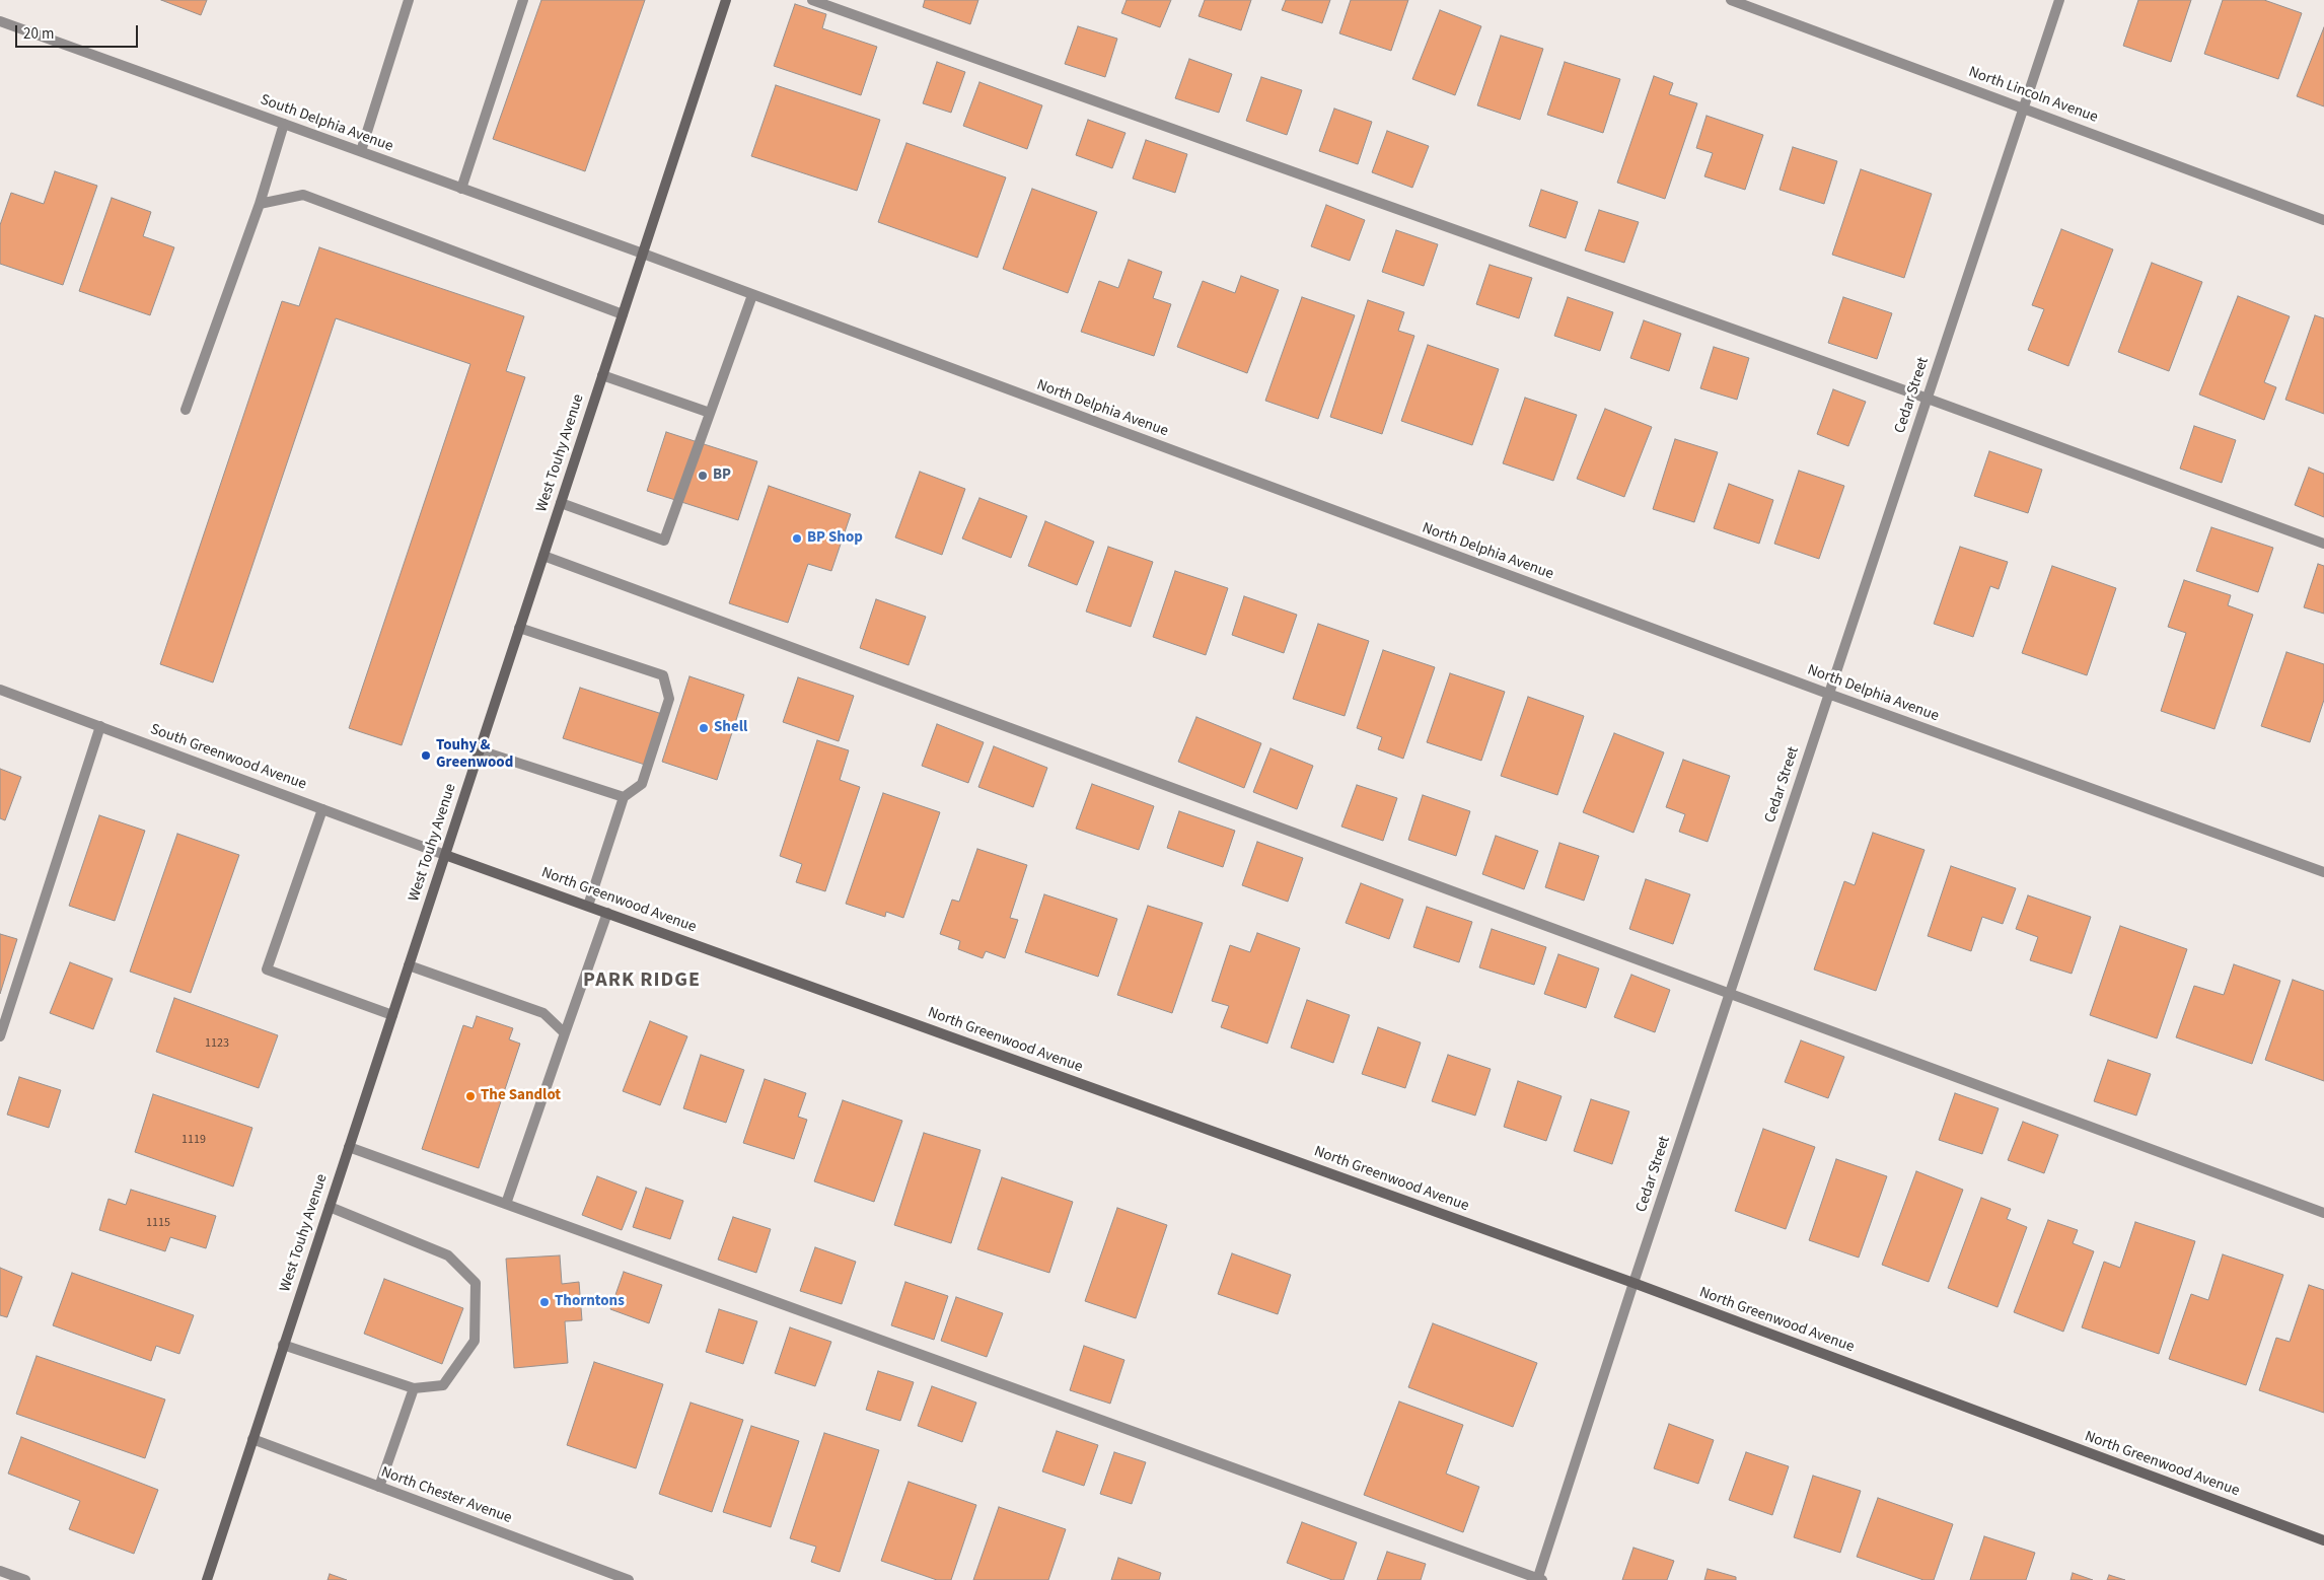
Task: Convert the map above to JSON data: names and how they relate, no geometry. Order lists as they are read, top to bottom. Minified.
{"streets":{"street":["North Lincoln Avenue","South Delphia Avenue","Cedar Street","North Delphia Avenue","West Touhy Avenue","South Greenwood Avenue","North Greenwood Avenue","North Chester Avenue"]},"crossings":[["North Lincoln Avenue","Cedar Street"],["South Delphia Avenue","North Delphia Avenue"],["South Delphia Avenue","West Touhy Avenue"],["Cedar Street","North Delphia Avenue"],["Cedar Street","North Greenwood Avenue"],["North Delphia Avenue","West Touhy Avenue"],["West Touhy Avenue","South Greenwood Avenue"],["West Touhy Avenue","North Greenwood Avenue"],["West Touhy Avenue","North Chester Avenue"],["South Greenwood Avenue","North Greenwood Avenue"]],"districts":["PARK RIDGE"],"places":["BP","BP Shop","Shell","Touhy & Greenwood","The Sandlot","Thorntons"],"house_numbers":["1123","1119","1115"],"scale_bar":"20 m"}
